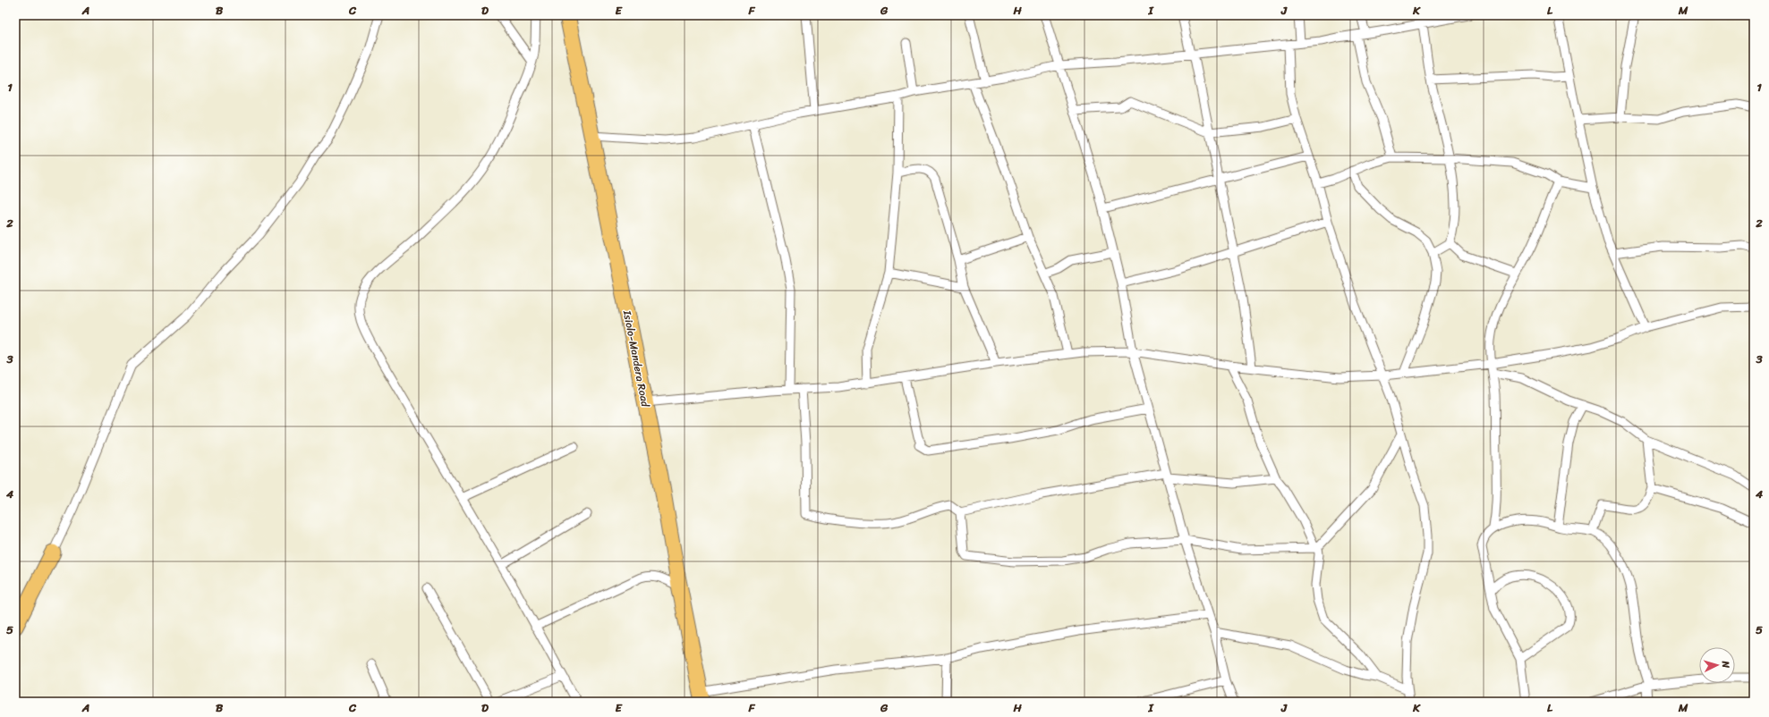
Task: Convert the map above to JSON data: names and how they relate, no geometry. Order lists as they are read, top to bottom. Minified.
{"streets":{"highway":["Isiolo-Mandera Road"]},"north":"right","grid":{"columns":["A","B","C","D","E","F","G","H","I","J","K","L","M"],"rows":["1","2","3","4","5"]}}
